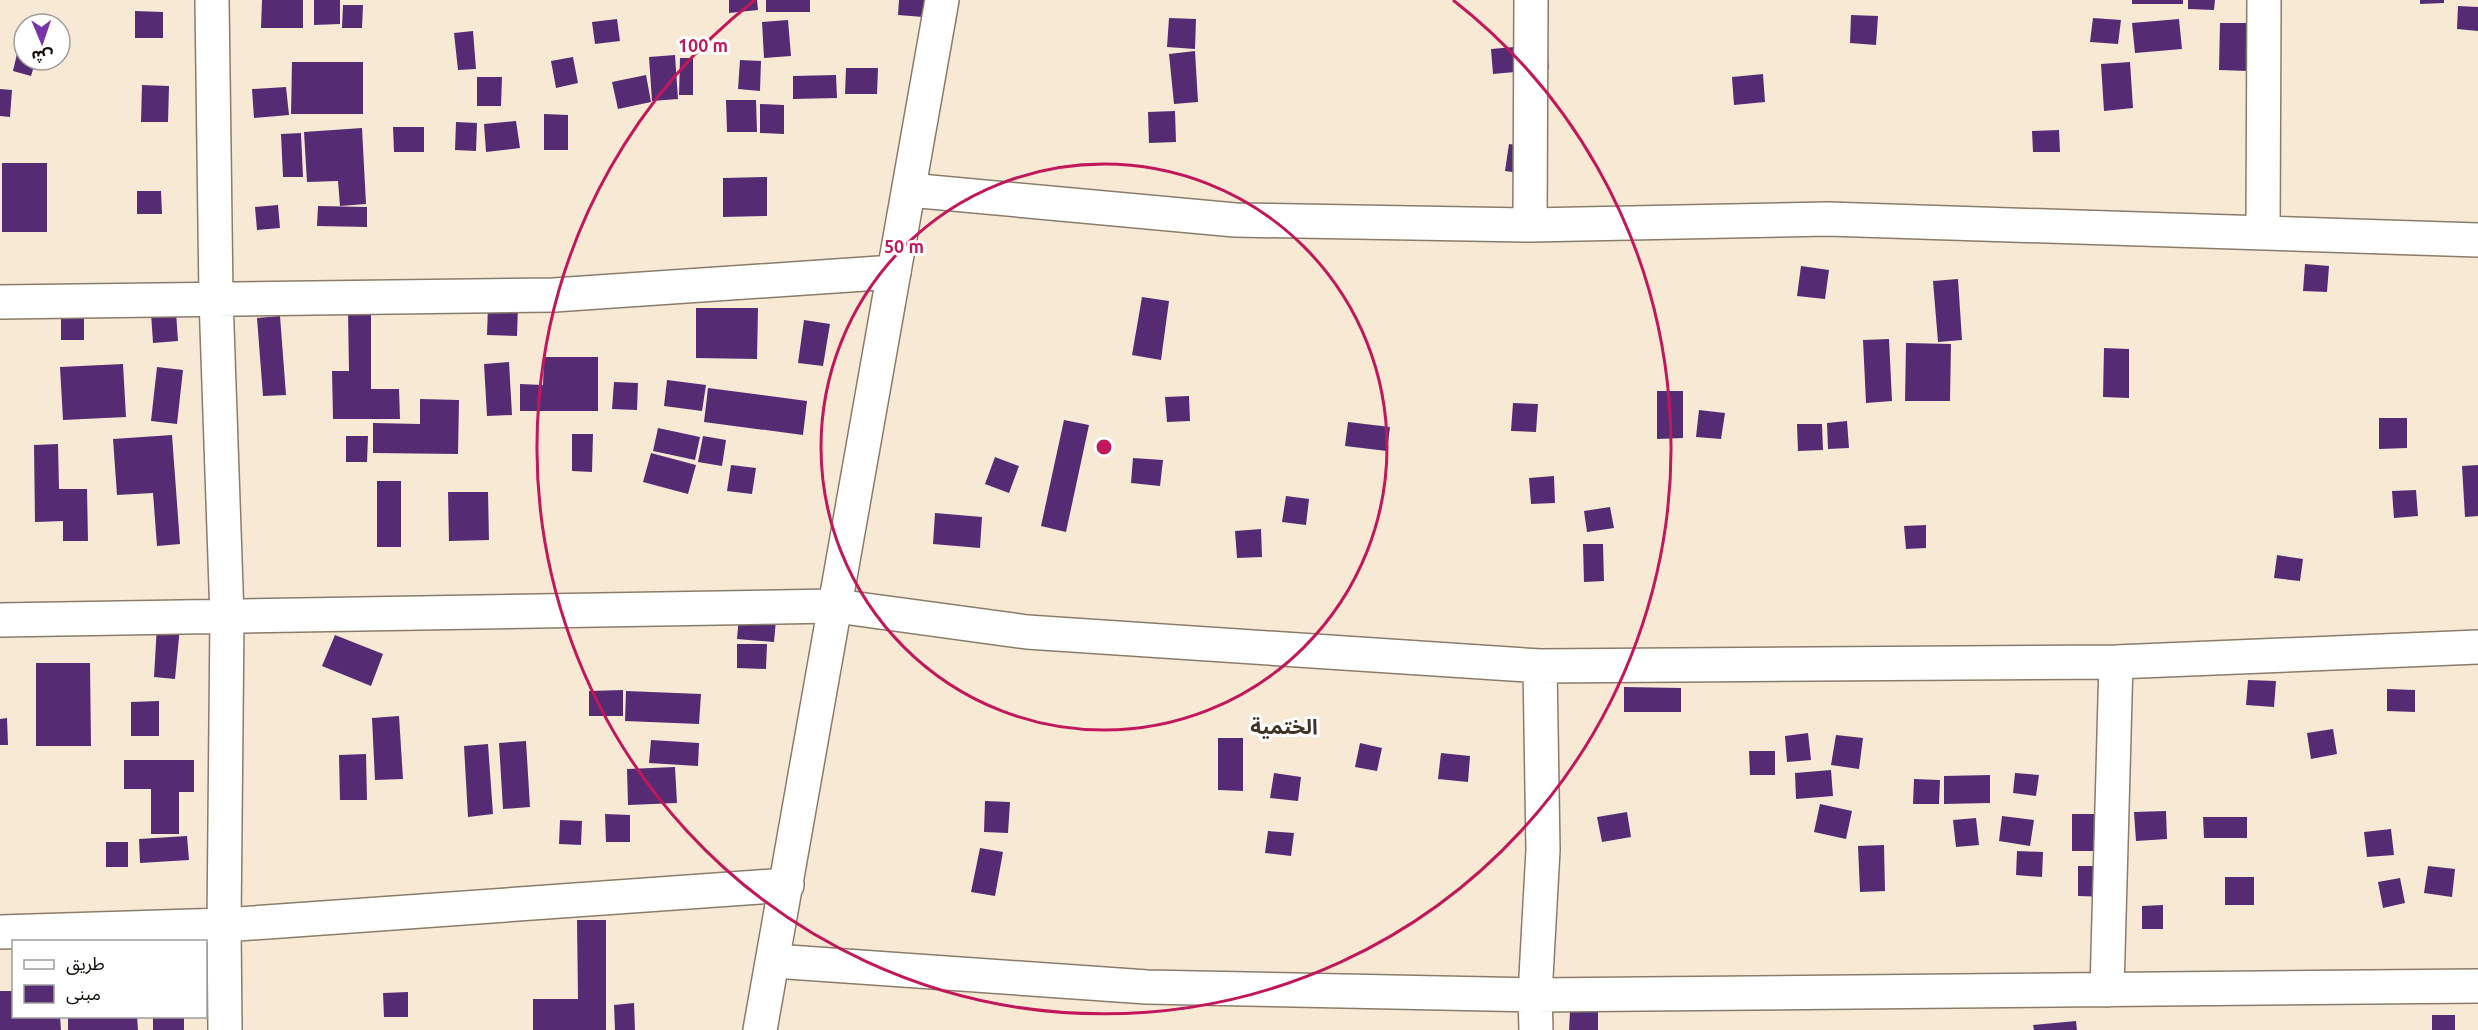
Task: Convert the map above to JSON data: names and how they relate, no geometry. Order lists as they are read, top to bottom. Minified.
{"districts":["الختمية"],"legend":["طريق","مبنى"],"north":"bottom","rings":["100 m","50 m"]}
